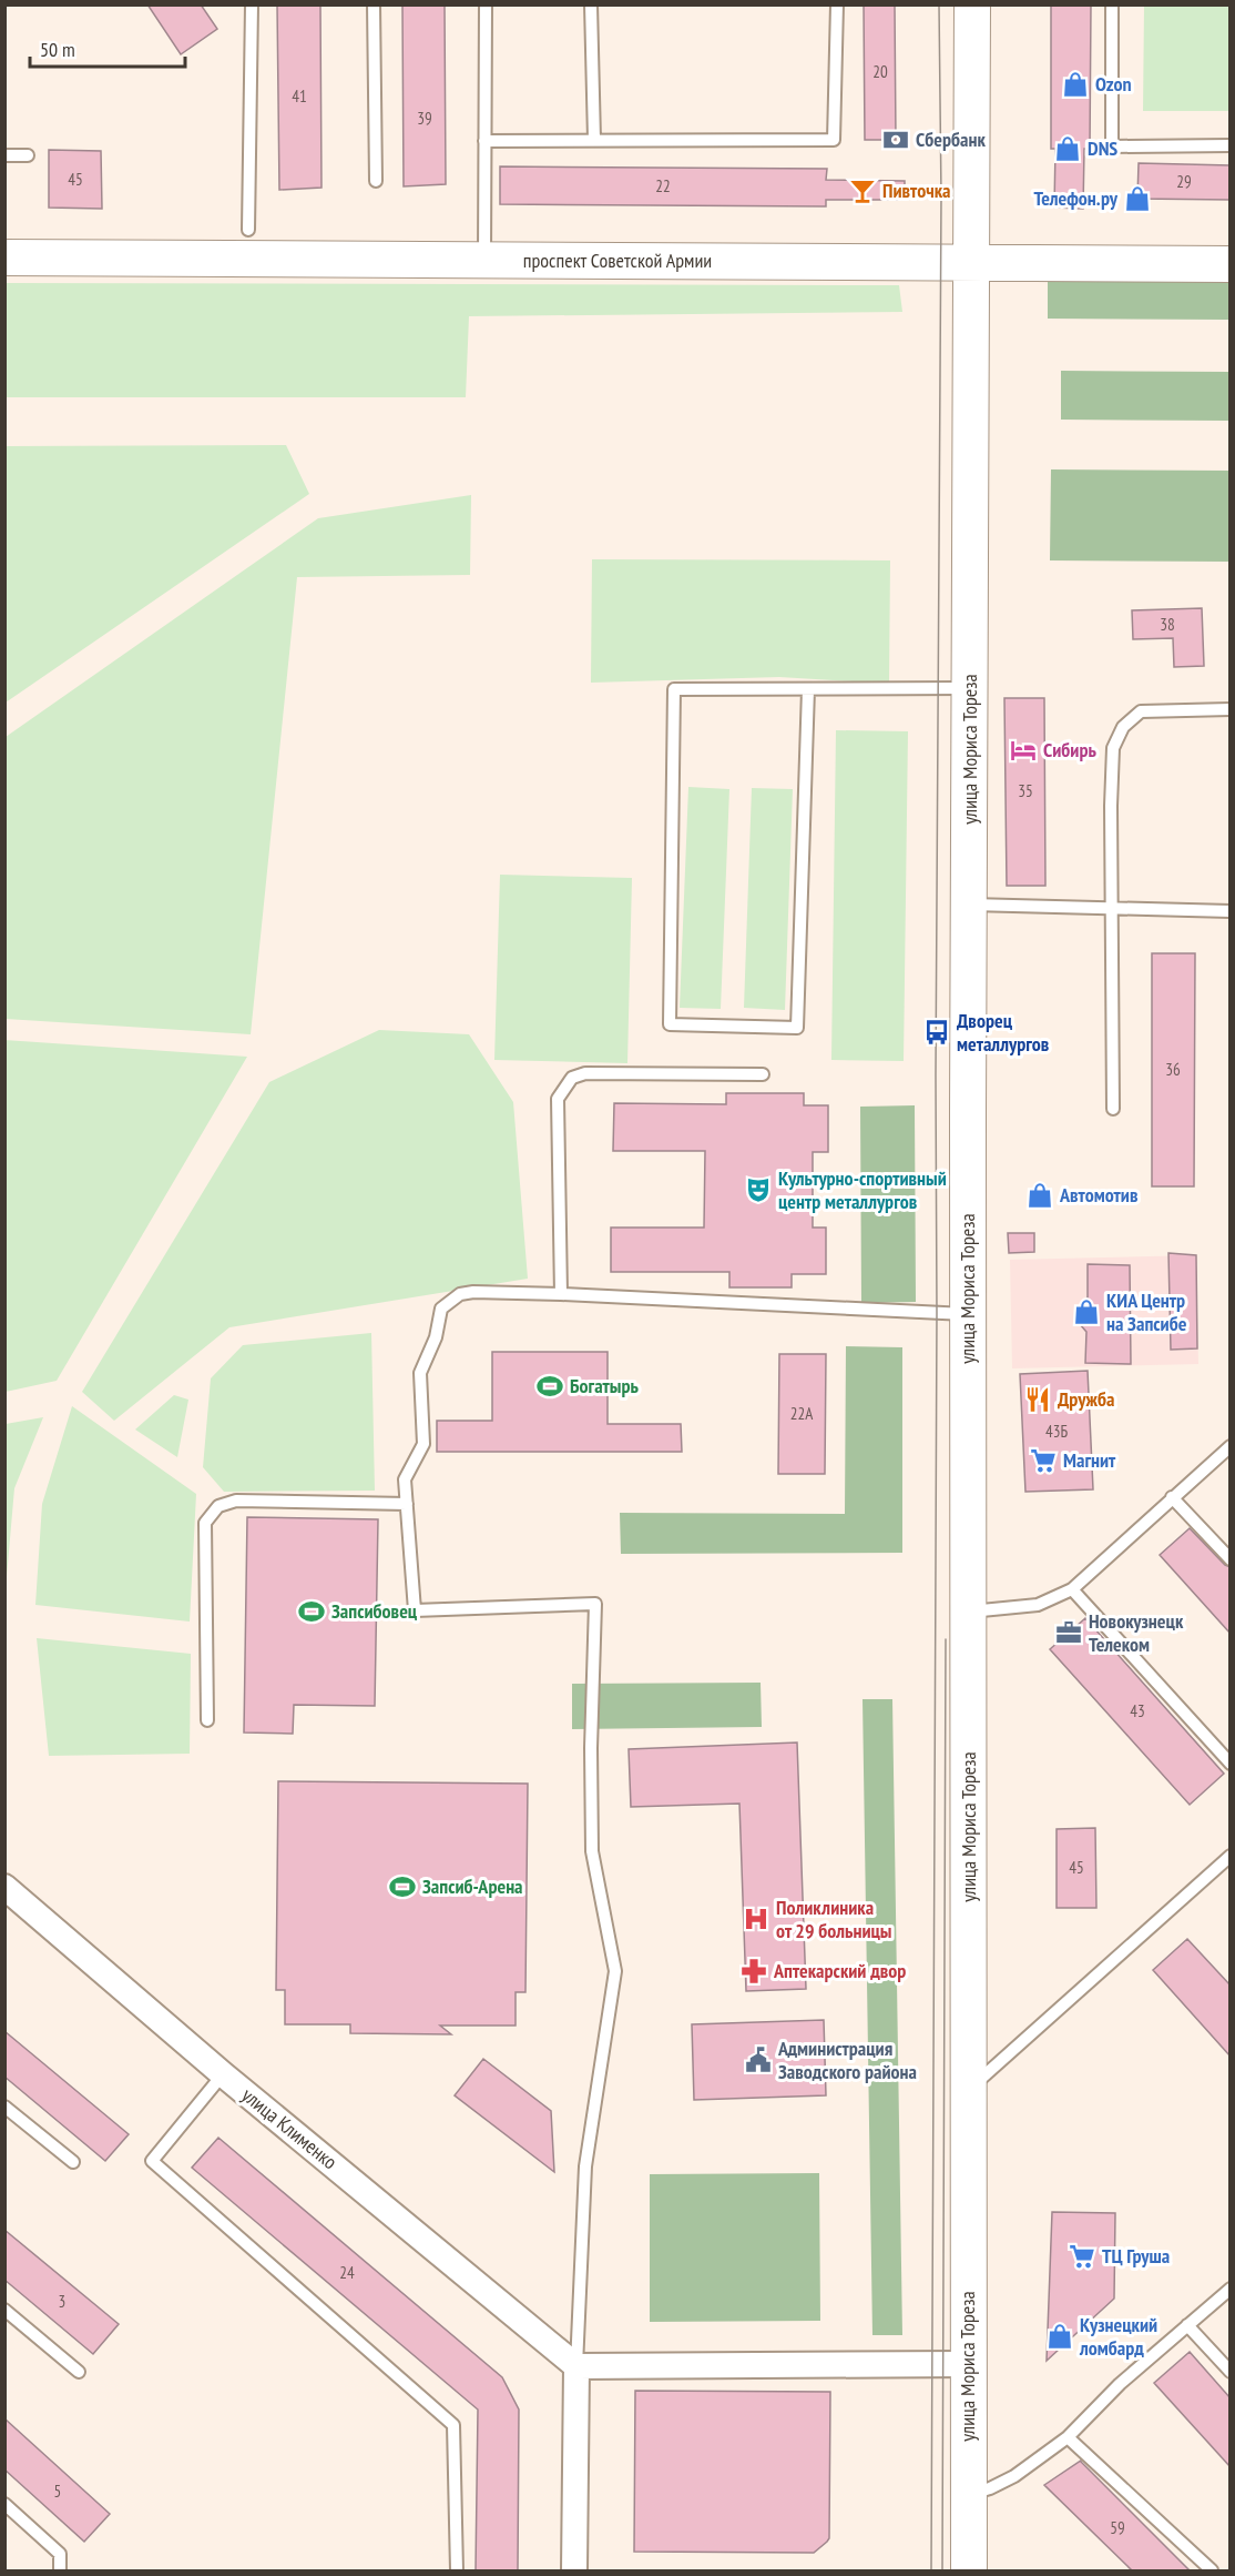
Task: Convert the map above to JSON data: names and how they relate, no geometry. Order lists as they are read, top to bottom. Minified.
{"streets":{"street":["проспект Советской Армии","улица Мориса Тореза","улица Клименко"]},"crossings":[["проспект Советской Армии","улица Мориса Тореза"]],"places":{"shop":["Ozon","DNS","Телефон.ру","Автомотив","КИА Центр на Запсибе","Кузнецкий ломбард"],"bank":["Сбербанк"],"bar":["Пивточка"],"hotel":["Сибирь"],"bus stop":["Дворец металлургов"],"theatre":["Культурно-спортивный центр металлургов"],"sports":["Богатырь","Запсибовец","Запсиб-Арена"],"restaurant":["Дружба"],"supermarket":["Магнит","ТЦ Груша"],"office":["Новокузнецк Телеком"],"hospital":["Поликлиника от 29 больницы"],"pharmacy":["Аптекарский двор"],"public building":["Администрация Заводского района"]},"house_numbers":["20","41","39","45","29","22","38","35","36","22А","43Б","43","45","24","3","5","59"],"scale_bar":"50 m"}
